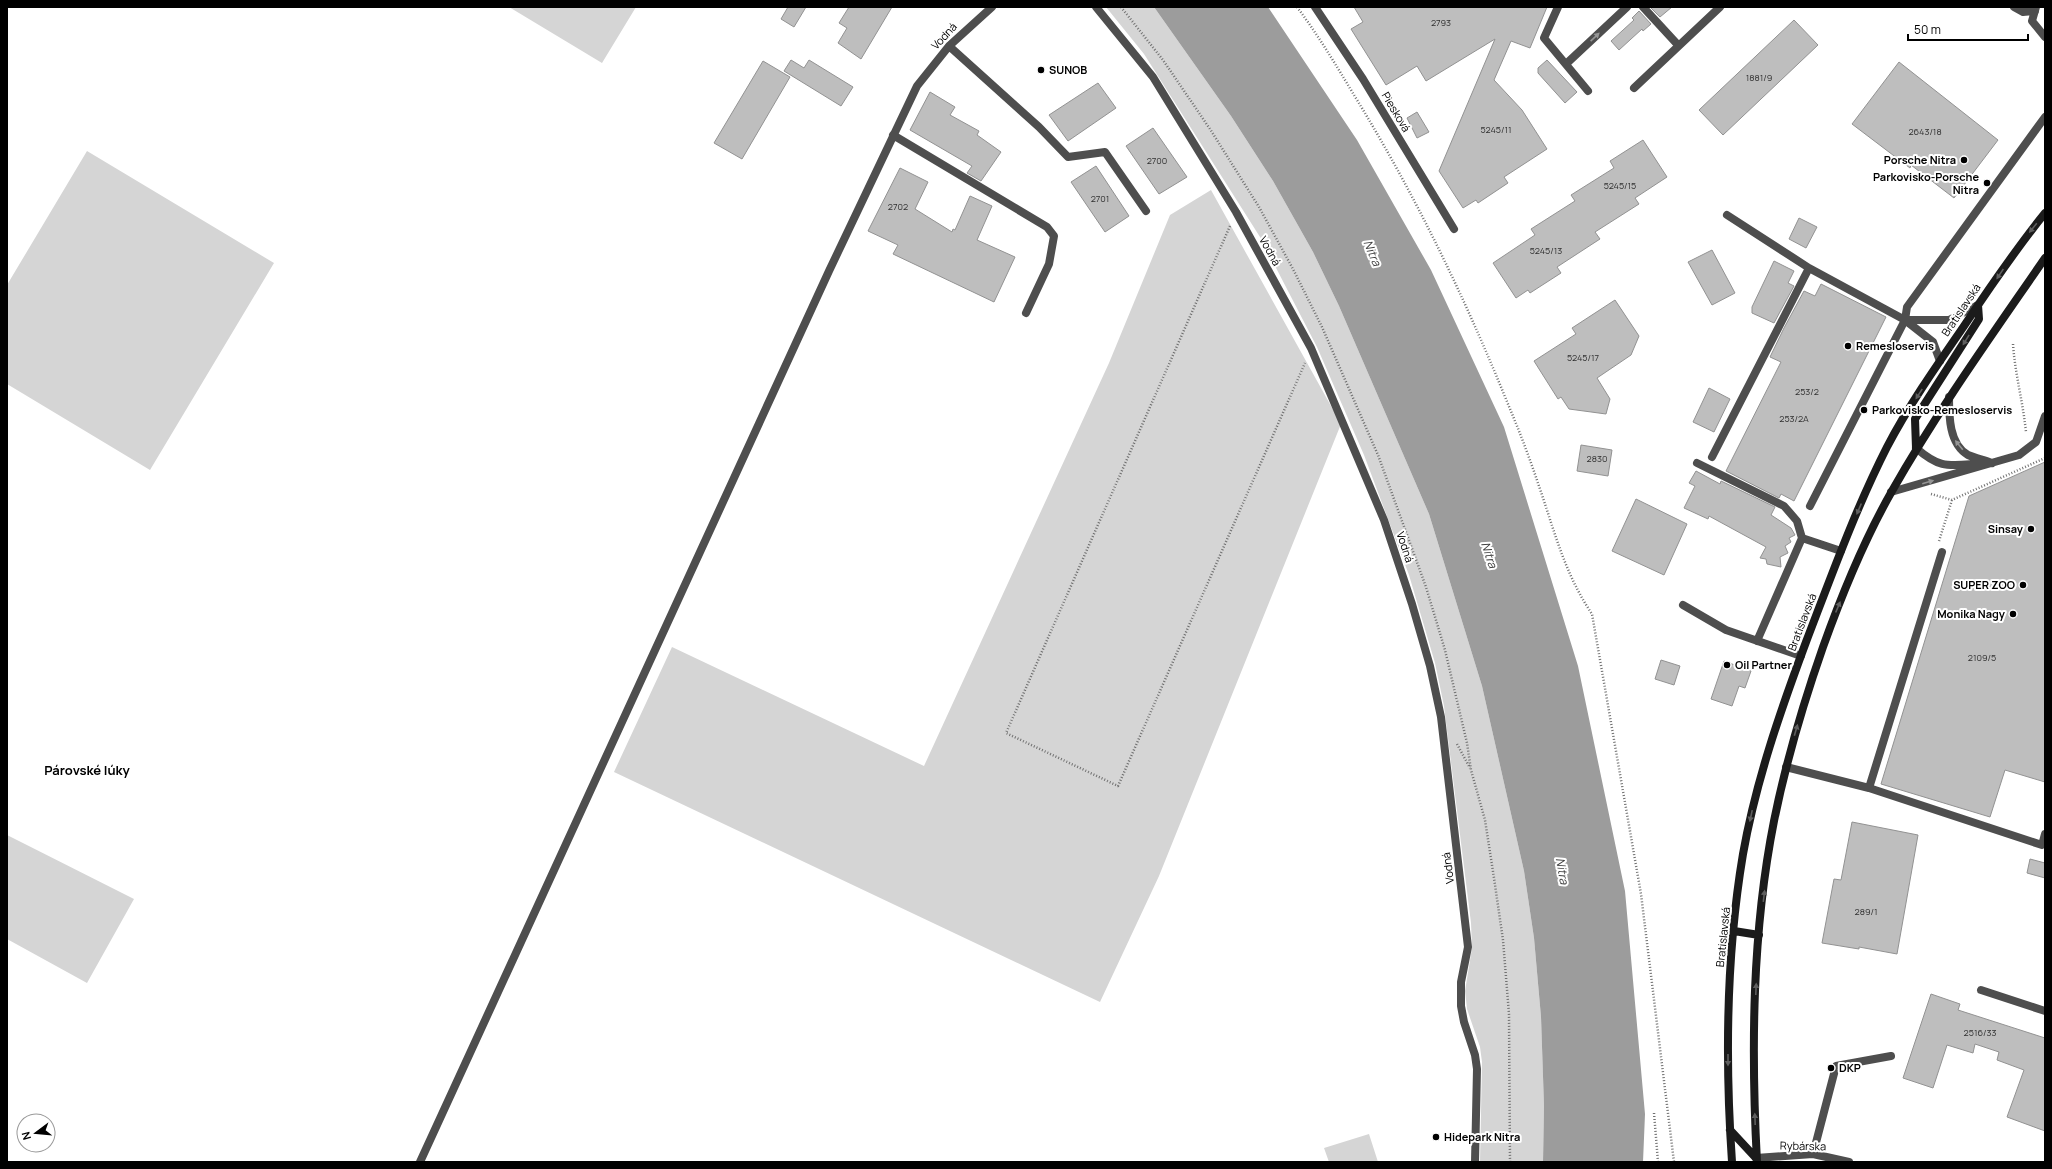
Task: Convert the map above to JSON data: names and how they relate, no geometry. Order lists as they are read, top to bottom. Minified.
{"streets":{"main road":["Bratislavská"],"street":["Vodná","Piesková","Rybárska"]},"districts":["Párovské lúky"],"water":["Nitra"],"places":["SUNOB","Porsche Nitra","Parkovisko-Porsche Nitra","Remesloservis","Parkovisko-Remesloservis","Sinsay","SUPER ZOO","Monika Nagy","Oil Partner","DKP","Hidepark Nitra"],"house_numbers":["2793","1881/9","5245/11","2643/18","2700","5245/15","2701","2702","5245/13","5245/17","253/2","253/2A","2830","2109/5","289/1","2516/33"],"scale_bar":"50 m","north":"left"}
